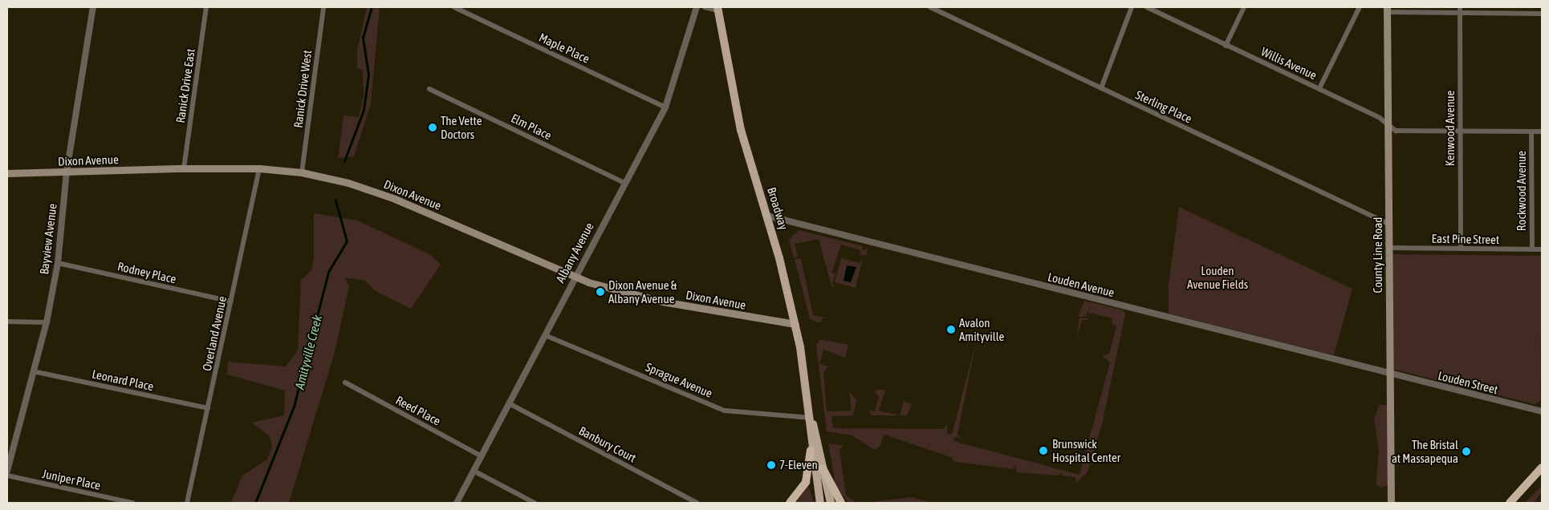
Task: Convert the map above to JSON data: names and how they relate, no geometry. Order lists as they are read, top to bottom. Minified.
{"streets":{"main road":["Dixon Avenue","Broadway","County Line Road"],"street":["Maple Place","Willis Avenue","Ranick Drive East","Ranick Drive West","Sterling Place","Elm Place","Kenwood Avenue","Rockwood Avenue","Bayview Avenue","East Pine Street","Albany Avenue","Rodney Place","Louden Avenue","Overland Avenue","Leonard Place","Sprague Avenue","Louden Street","Reed Place","Banbury Court","Juniper Place"]},"crossings":[["Maple Place","Albany Avenue"],["Willis Avenue","Kenwood Avenue"],["Willis Avenue","Rockwood Avenue"],["Willis Avenue","County Line Road"],["Ranick Drive East","Dixon Avenue"],["Ranick Drive West","Dixon Avenue"],["Sterling Place","County Line Road"],["Elm Place","Albany Avenue"],["Kenwood Avenue","East Pine Street"],["Dixon Avenue","Broadway"],["Dixon Avenue","Bayview Avenue"],["Dixon Avenue","Albany Avenue"],["Dixon Avenue","Overland Avenue"],["Rockwood Avenue","East Pine Street"],["Broadway","Louden Avenue"],["Broadway","Sprague Avenue"],["Bayview Avenue","Rodney Place"],["Bayview Avenue","Leonard Place"],["East Pine Street","County Line Road"],["Albany Avenue","Sprague Avenue"],["Albany Avenue","Reed Place"],["Albany Avenue","Banbury Court"],["County Line Road","Louden Avenue"],["County Line Road","Louden Street"],["Rodney Place","Overland Avenue"],["Louden Avenue","Louden Street"],["Overland Avenue","Leonard Place"]],"water":["Amityville Creek"],"parks":["Louden Avenue Fields"],"places":["The Vette Doctors","Dixon Avenue & Albany Avenue","Avalon Amityville","Brunswick Hospital Center","The Bristal at Massapequa","7-Eleven"]}
